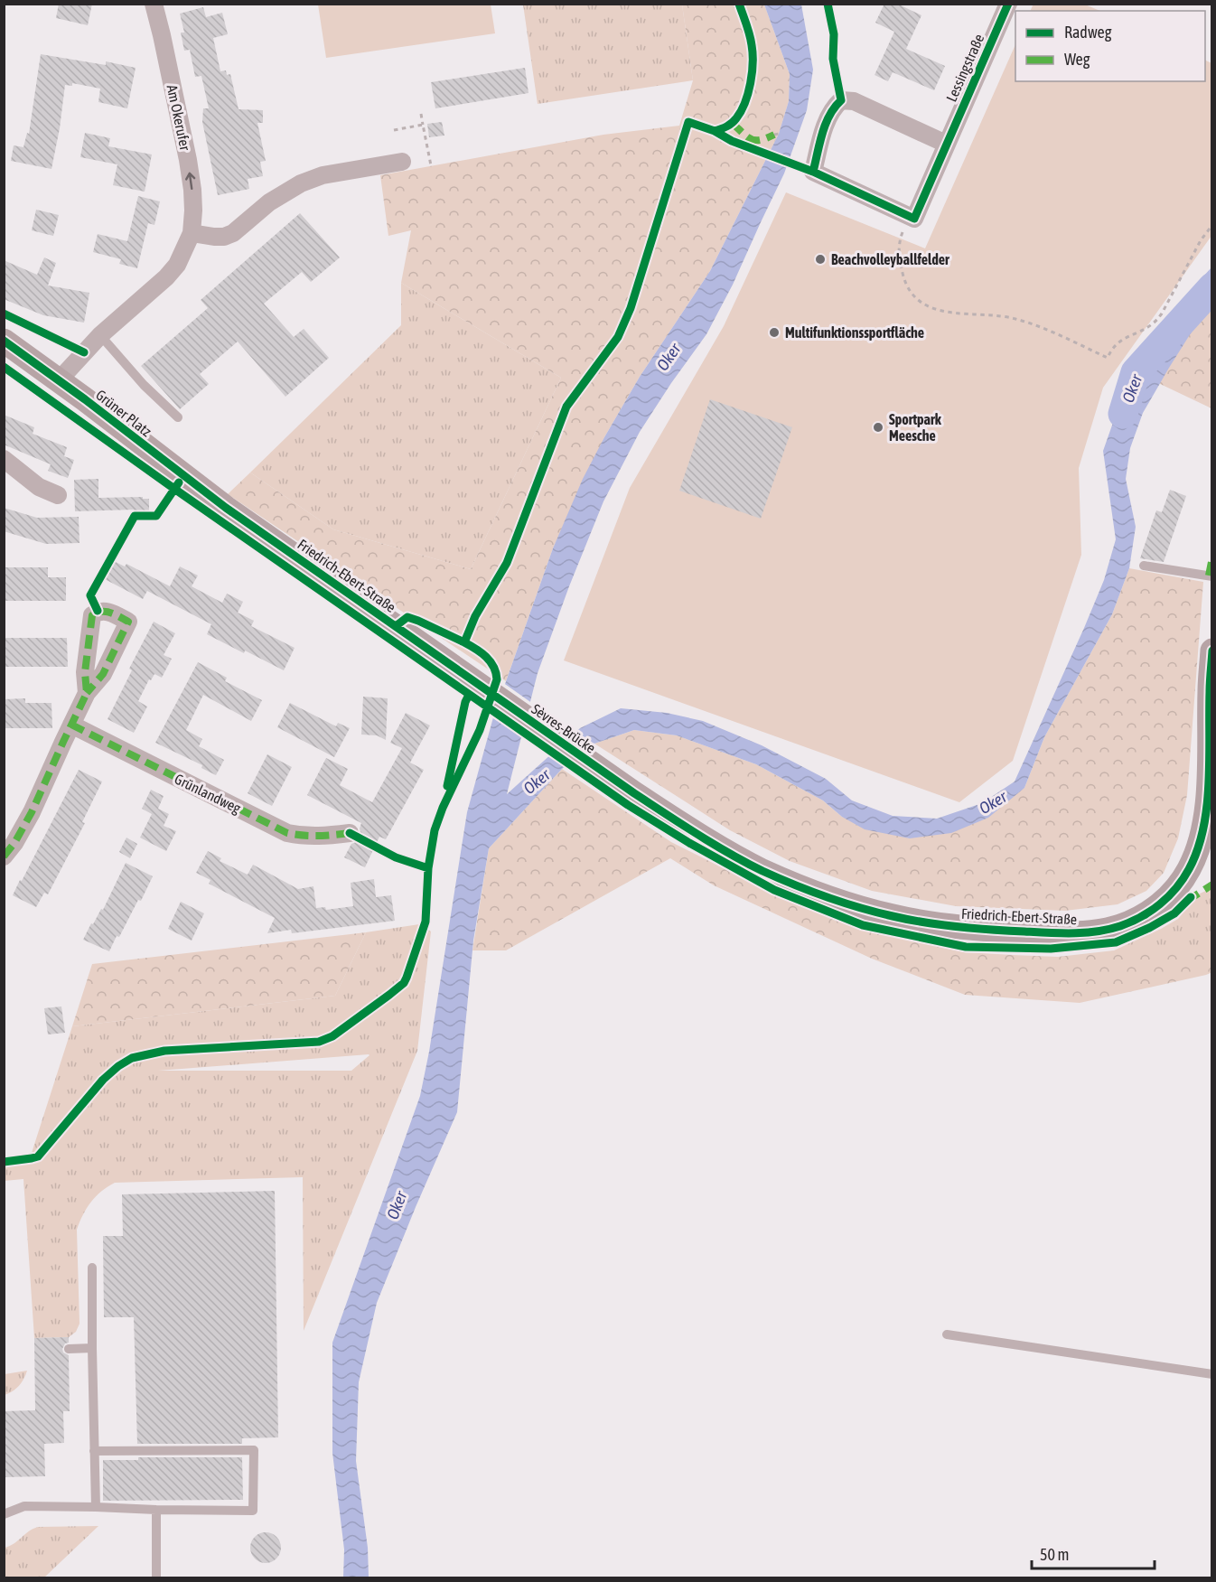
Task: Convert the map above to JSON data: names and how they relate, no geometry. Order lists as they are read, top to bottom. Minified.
{"streets":{"main road":["Grüner Platz","Friedrich-Ebert-Straße","Sèvres-Brücke"],"street":["Lessingstraße","Am Okerufer","Grünlandweg"]},"crossings":[["Am Okerufer","Grüner Platz"],["Grüner Platz","Friedrich-Ebert-Straße"],["Friedrich-Ebert-Straße","Sèvres-Brücke"]],"one_way":["Am Okerufer"],"water":["Oker"],"places":["Beachvolleyballfelder","Multifunktionssportfläche","Sportpark Meesche"],"legend":["Radweg","Weg"],"scale_bar":"50 m"}
